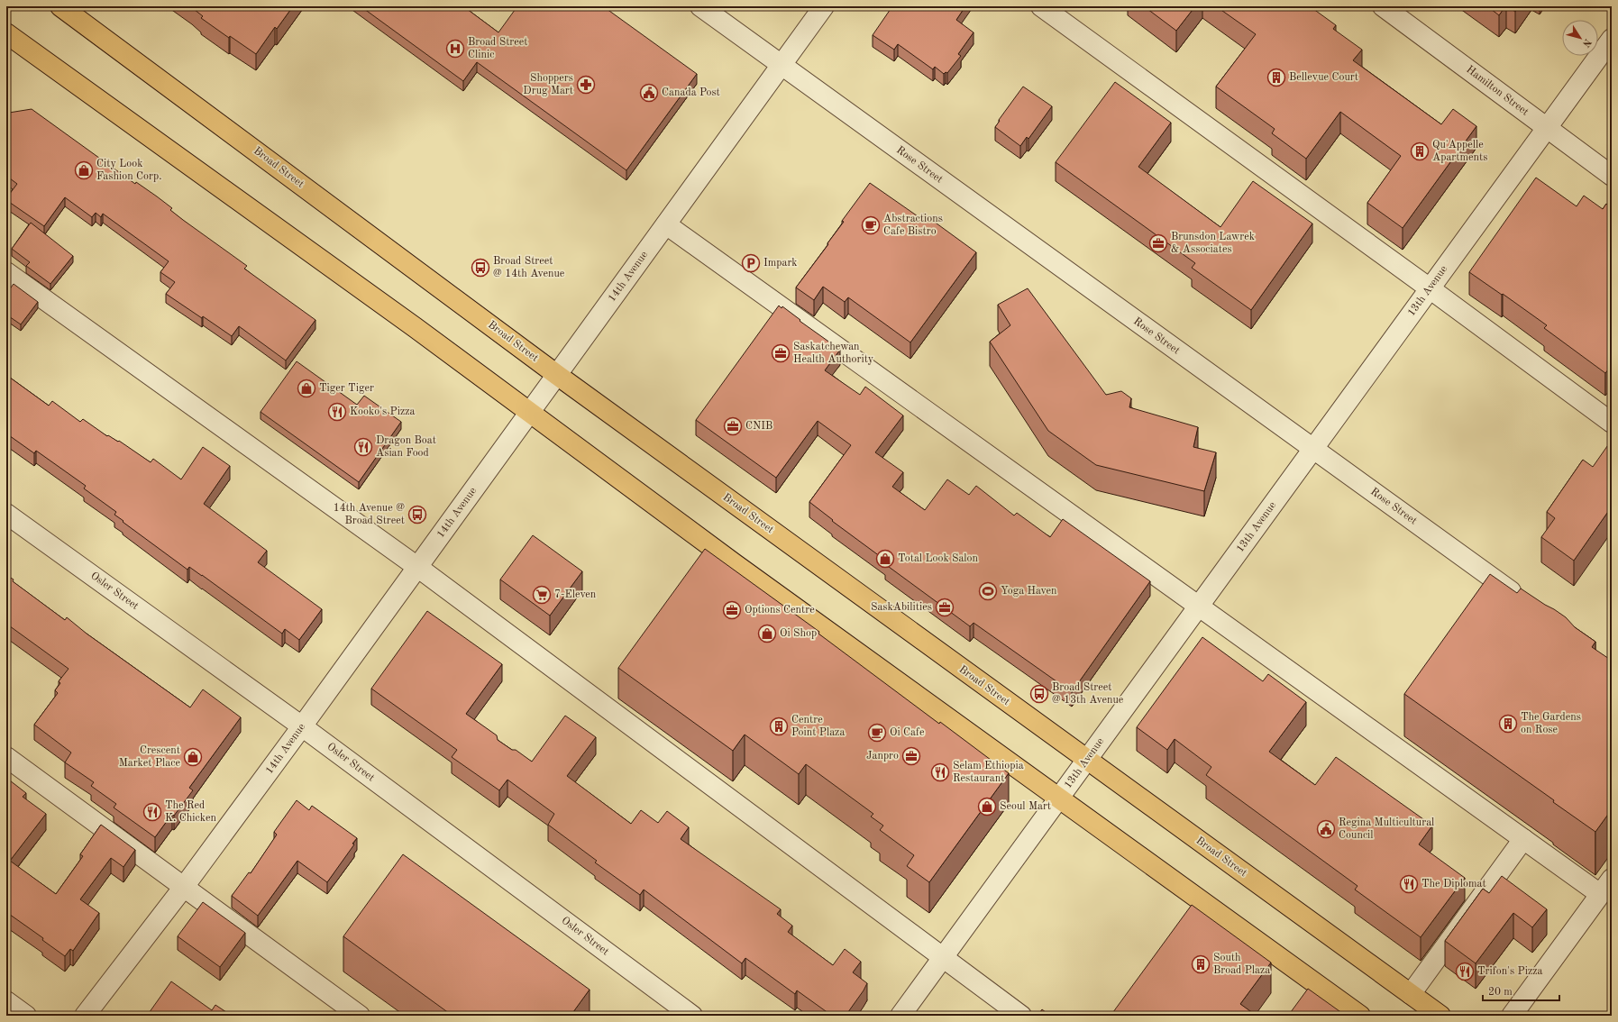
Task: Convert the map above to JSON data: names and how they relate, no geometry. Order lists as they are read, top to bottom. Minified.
{"streets":{"main road":["Broad Street"],"street":["Hamilton Street","Rose Street","14th Avenue","13th Avenue","Osler Street"]},"crossings":[["Hamilton Street","13th Avenue"],["Rose Street","14th Avenue"],["Rose Street","13th Avenue"],["Broad Street","14th Avenue"],["Broad Street","13th Avenue"],["14th Avenue","Osler Street"]],"places":{"hospital":["Broad Street Clinic"],"building":["Bellevue Court","Qu'Appelle Apartments","The Gardens on Rose","Centre Point Plaza","South Broad Plaza"],"pharmacy":["Shoppers Drug Mart"],"public building":["Canada Post","Regina Multicultural Council"],"shop":["City Look Fashion Corp.","Tiger Tiger","Total Look Salon","Oi Shop","Crescent Market Place","Seoul Mart"],"cafe":["Abstractions Cafe Bistro","Oi Cafe"],"office":["Brunsdon Lawrek & Associates","Saskatchewan Health Authority","CNIB","SaskAbilities","Options Centre","Janpro"],"parking":["Impark"],"bus stop":["Broad Street @ 14th Avenue","14th Avenue @ Broad Street","Broad Street @ 13th Avenue"],"restaurant":["Kooko's Pizza","Dragon Boat Asian Food","Selam Ethiopia Restaurant","The Red K. Chicken","The Diplomat","Trifon's Pizza"],"sports":["Yoga Haven"],"supermarket":["7-Eleven"]},"scale_bar":"20 m","north":"bottom right"}
